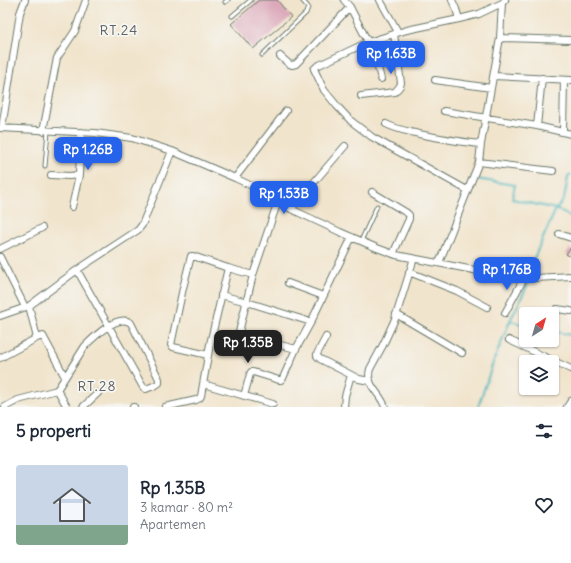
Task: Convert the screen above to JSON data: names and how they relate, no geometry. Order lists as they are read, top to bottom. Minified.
{"districts":["RT.24","RT.28"],"north":"top right","page":{"price":["Rp 1.63B","Rp 1.26B","Rp 1.53B","Rp 1.76B","Rp 1.35B"],"heading":"5 properti","list":[{"name":"Rp 1.35B","note":"3 kamar · 80 m² · Apartemen"}]}}
